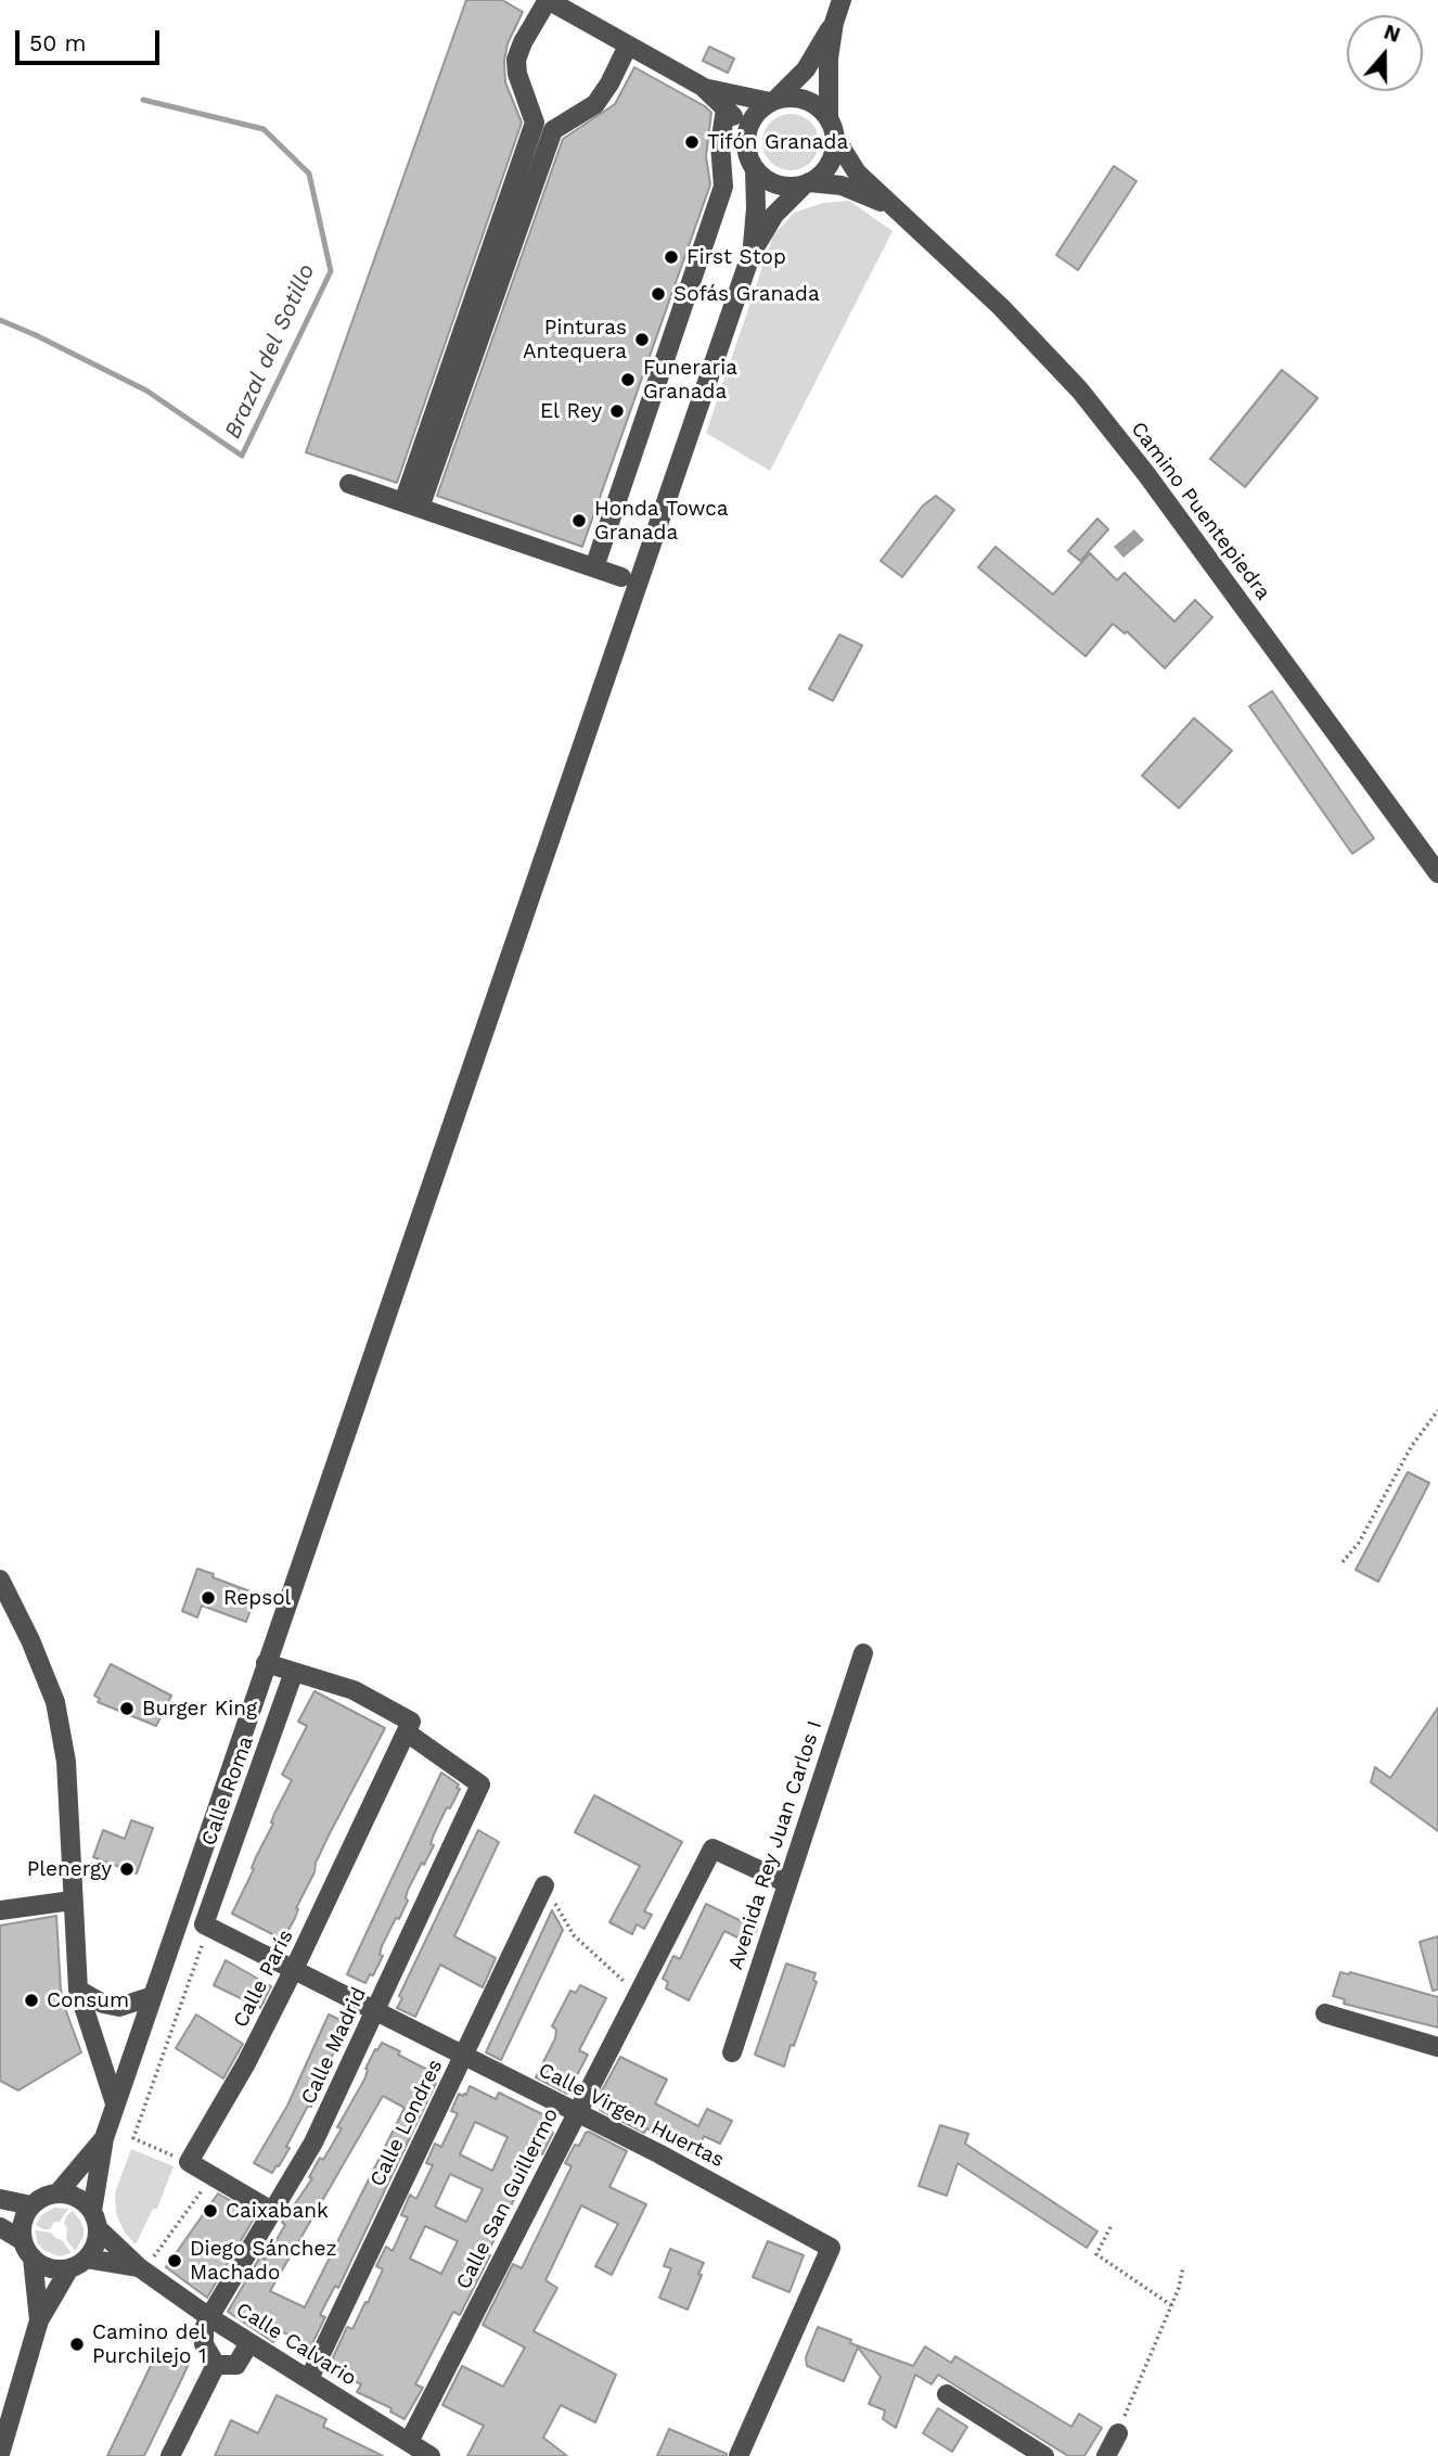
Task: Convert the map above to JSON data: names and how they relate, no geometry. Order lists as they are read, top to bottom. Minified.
{"streets":{"street":["Camino Puentepiedra","Calle Roma","Avenida Rey Juan Carlos I","Calle París","Calle Madrid","Calle Virgen Huertas","Calle Londres","Calle San Guillermo","Calle Calvario"]},"crossings":[["Calle Roma","Calle Virgen Huertas"],["Avenida Rey Juan Carlos I","Calle San Guillermo"],["Calle París","Calle Madrid"],["Calle París","Calle Virgen Huertas"],["Calle Madrid","Calle Virgen Huertas"],["Calle Madrid","Calle Calvario"],["Calle Virgen Huertas","Calle Londres"],["Calle Virgen Huertas","Calle San Guillermo"],["Calle Londres","Calle Calvario"],["Calle San Guillermo","Calle Calvario"]],"water":["Brazal del Sotillo"],"places":["Tifón Granada","First Stop","Sofás Granada","Pinturas Antequera","Funeraria Granada","El Rey","Honda Towca Granada","Repsol","Burger King","Plenergy","Consum","Caixabank","Diego Sánchez Machado","Camino del Purchilejo 1"],"scale_bar":"50 m","north":"top"}
